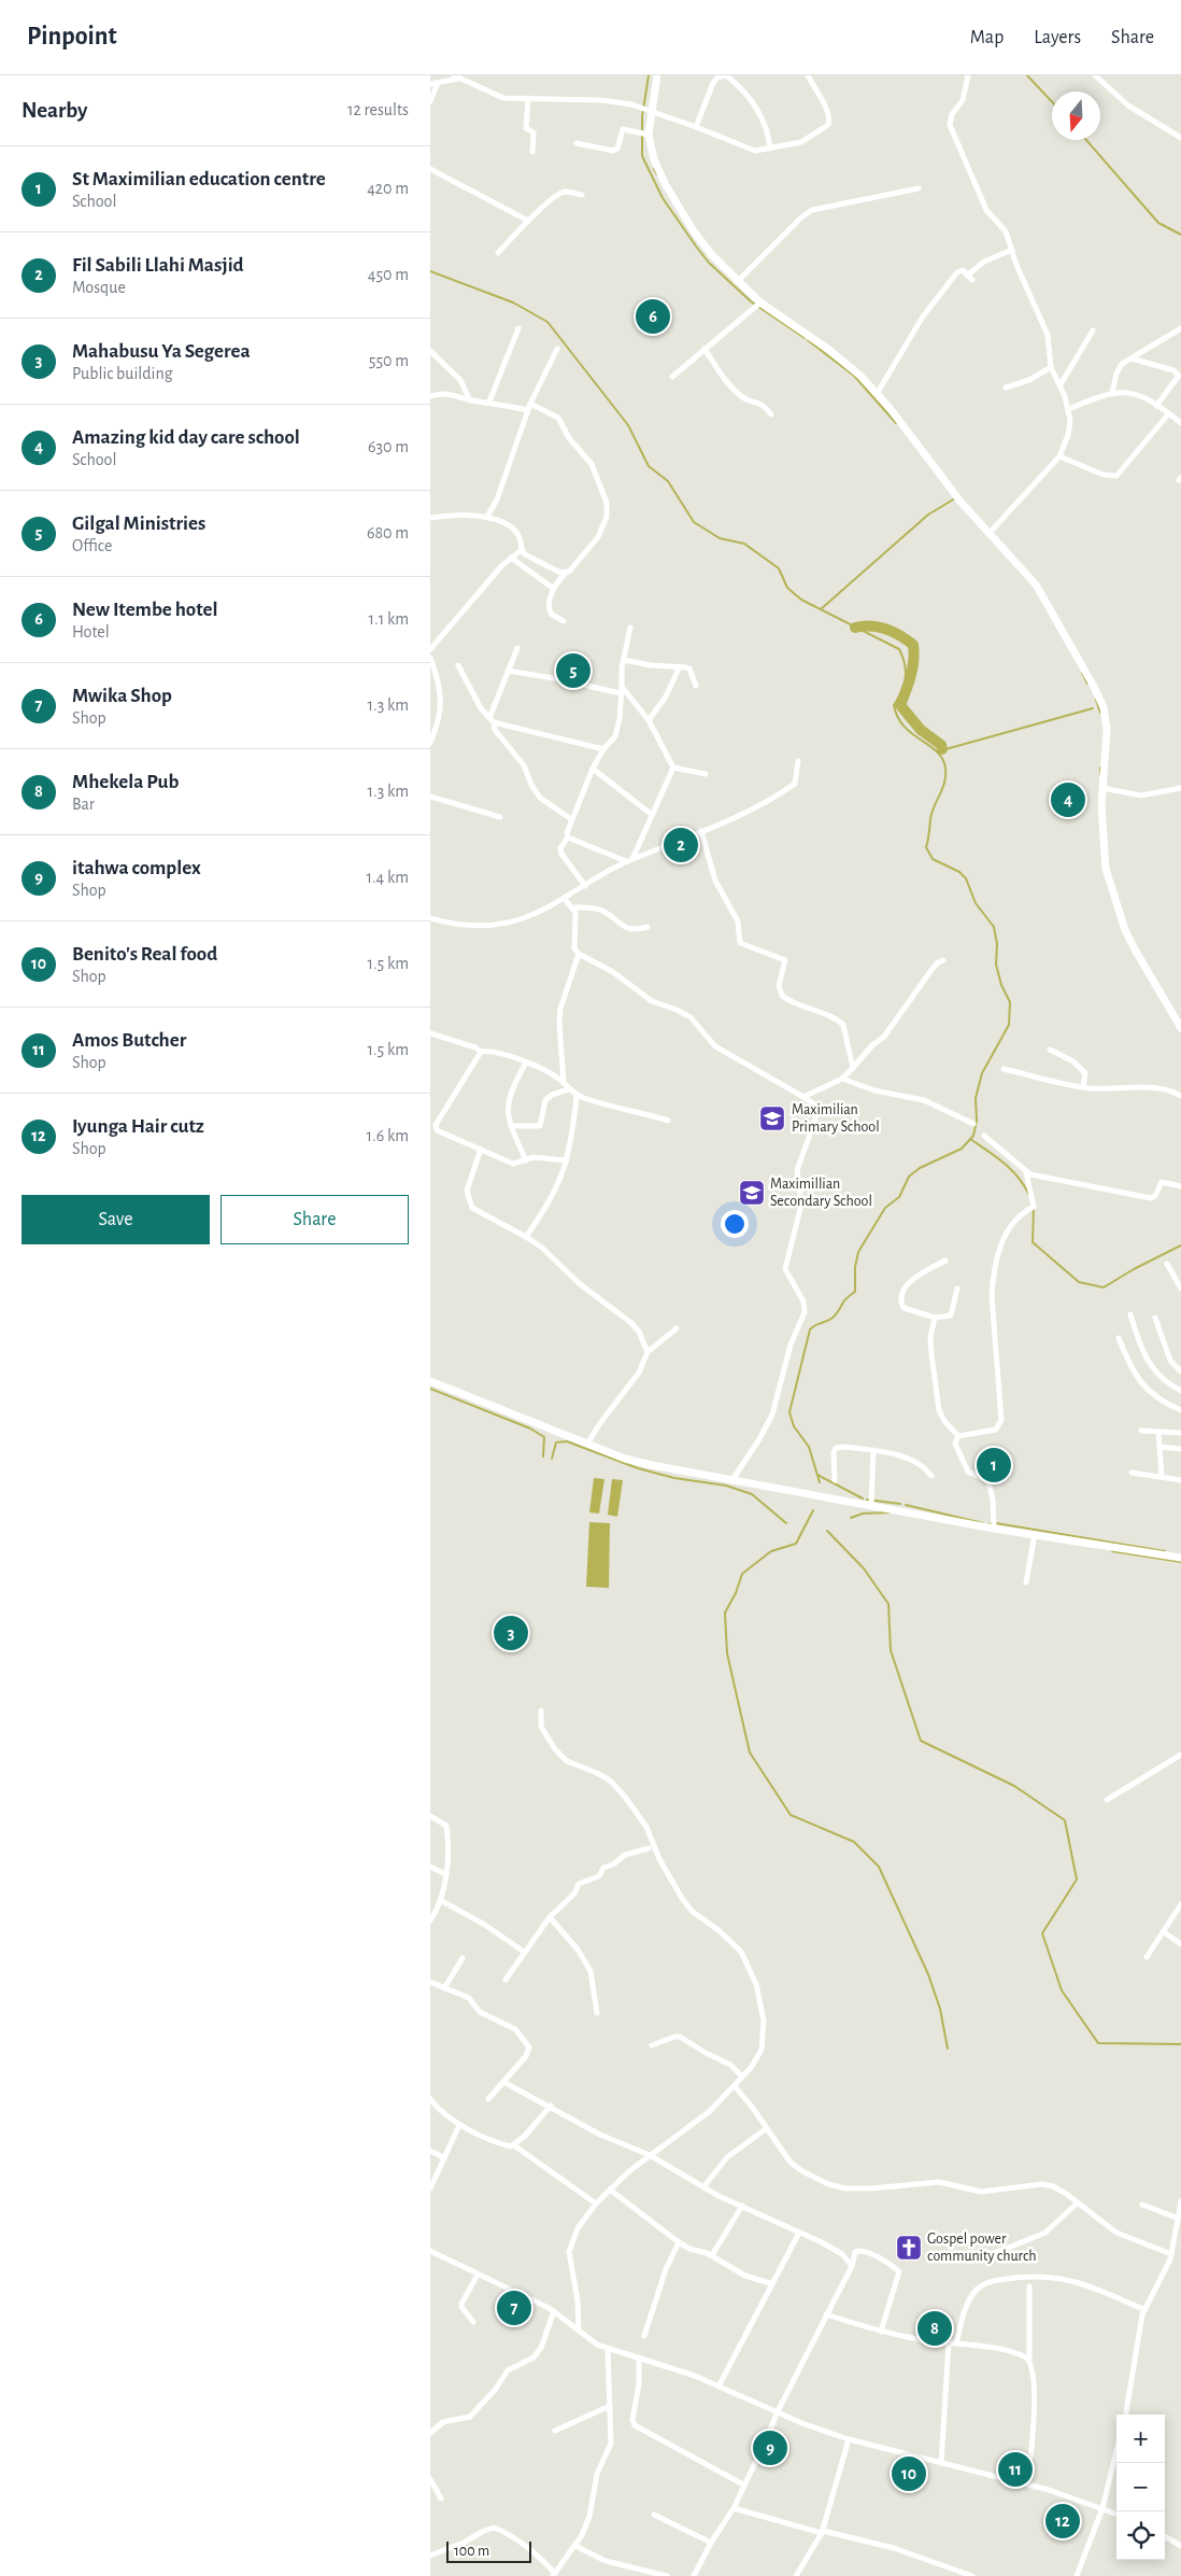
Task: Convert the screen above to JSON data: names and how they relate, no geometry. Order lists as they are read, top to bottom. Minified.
{"places":{"school or university":["Maximilian Primary School","Maximillian Secondary School"],"church":["Gospel power community church"]},"scale_bar":"100 m","north":"bottom","page":{"header":"Pinpoint","nav":["Map","Layers","Share"],"heading":["Nearby","12 results"],"list":[{"mark":"1","name":"St Maximilian education centre","note":"School","value":"420 m"},{"mark":"2","name":"Fil Sabili Llahi Masjid","note":"Mosque","value":"450 m"},{"mark":"3","name":"Mahabusu Ya Segerea","note":"Public building","value":"550 m"},{"mark":"4","name":"Amazing kid day care school","note":"School","value":"630 m"},{"mark":"5","name":"Gilgal Ministries","note":"Office","value":"680 m"},{"mark":"6","name":"New Itembe hotel","note":"Hotel","value":"1.1 km"},{"mark":"7","name":"Mwika Shop","note":"Shop","value":"1.3 km"},{"mark":"8","name":"Mhekela Pub","note":"Bar","value":"1.3 km"},{"mark":"9","name":"itahwa complex","note":"Shop","value":"1.4 km"},{"mark":"10","name":"Benito's Real food","note":"Shop","value":"1.5 km"},{"mark":"11","name":"Amos Butcher","note":"Shop","value":"1.5 km"},{"mark":"12","name":"Iyunga Hair cutz","note":"Shop","value":"1.6 km"}],"pins":["6","5","4","2","1","3","7","8","9","11","10","12"],"buttons":["Save","Share"],"map_buttons":["+","−"],"scale":"100 m"}}
